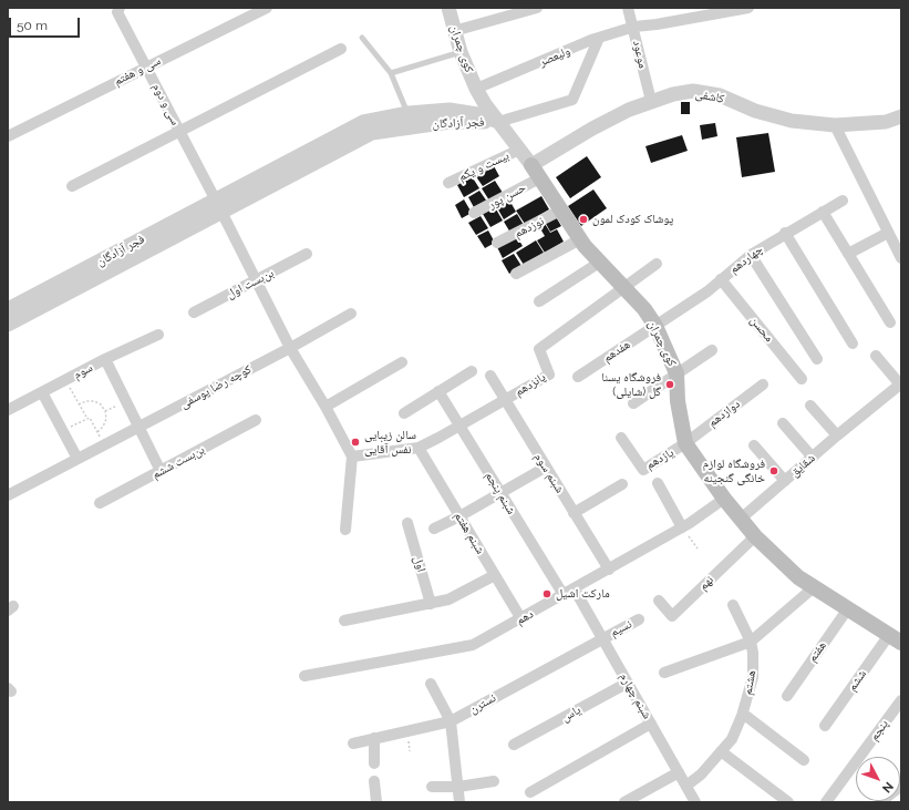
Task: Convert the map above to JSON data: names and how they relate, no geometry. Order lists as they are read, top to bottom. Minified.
{"streets":{"main road":["کوی چمران"],"street":["موعود","ولیعصر","سی و هفتم","کاشفی","سی و دوم","فجر آزادگان","بیست و یکم","حسن پور","نوزدهم","چهاردهم","بن‌بست اول","محسن","هفدهم","سوم","پانزدهم","کوچه رضا یوسفی","دوازدهم","یازدهم","بن‌بست ششم","شقایق","شبنم سوم","شبنم پنجم","شبنم هفتم","اول","نهم","دهم","نسیم","هفتم","ششم","هشتم","شبنم چهارم","نسترن","یاس","پنجم"]},"crossings":[["کوی چمران","ولیعصر"],["کوی چمران","کاشفی"],["کوی چمران","فجر آزادگان"],["کوی چمران","بیست و یکم"],["کوی چمران","حسن پور"],["کوی چمران","نوزدهم"],["کوی چمران","چهاردهم"],["کوی چمران","هفدهم"],["کوی چمران","پانزدهم"],["کوی چمران","دوازدهم"],["کوی چمران","یازدهم"],["کوی چمران","شقایق"],["کوی چمران","نهم"],["کوی چمران","دهم"],["کوی چمران","هفتم"],["کوی چمران","ششم"],["موعود","ولیعصر"],["موعود","کاشفی"],["سی و هفتم","سی و دوم"],["کاشفی","حسن پور"],["سی و دوم","فجر آزادگان"],["چهاردهم","محسن"],["چهاردهم","هفدهم"],["پانزدهم","شبنم سوم"],["پانزدهم","شبنم پنجم"],["پانزدهم","شبنم هفتم"],["دوازدهم","یازدهم"],["شبنم سوم","دهم"],["شبنم پنجم","دهم"],["شبنم هفتم","دهم"],["دهم","شبنم چهارم"],["نسیم","شبنم چهارم"],["نسیم","نسترن"],["هشتم","شبنم چهارم"],["شبنم چهارم","نسترن"],["شبنم چهارم","یاس"]],"places":["پوشاک کودک لمون","فروشگاه یسنا گل (شایلی)","سالن زیبایی نفس آقایی","فروشگاه لوازم خانگی گنجینه","مارکت اشیل"],"scale_bar":"50 m","north":"bottom right"}
